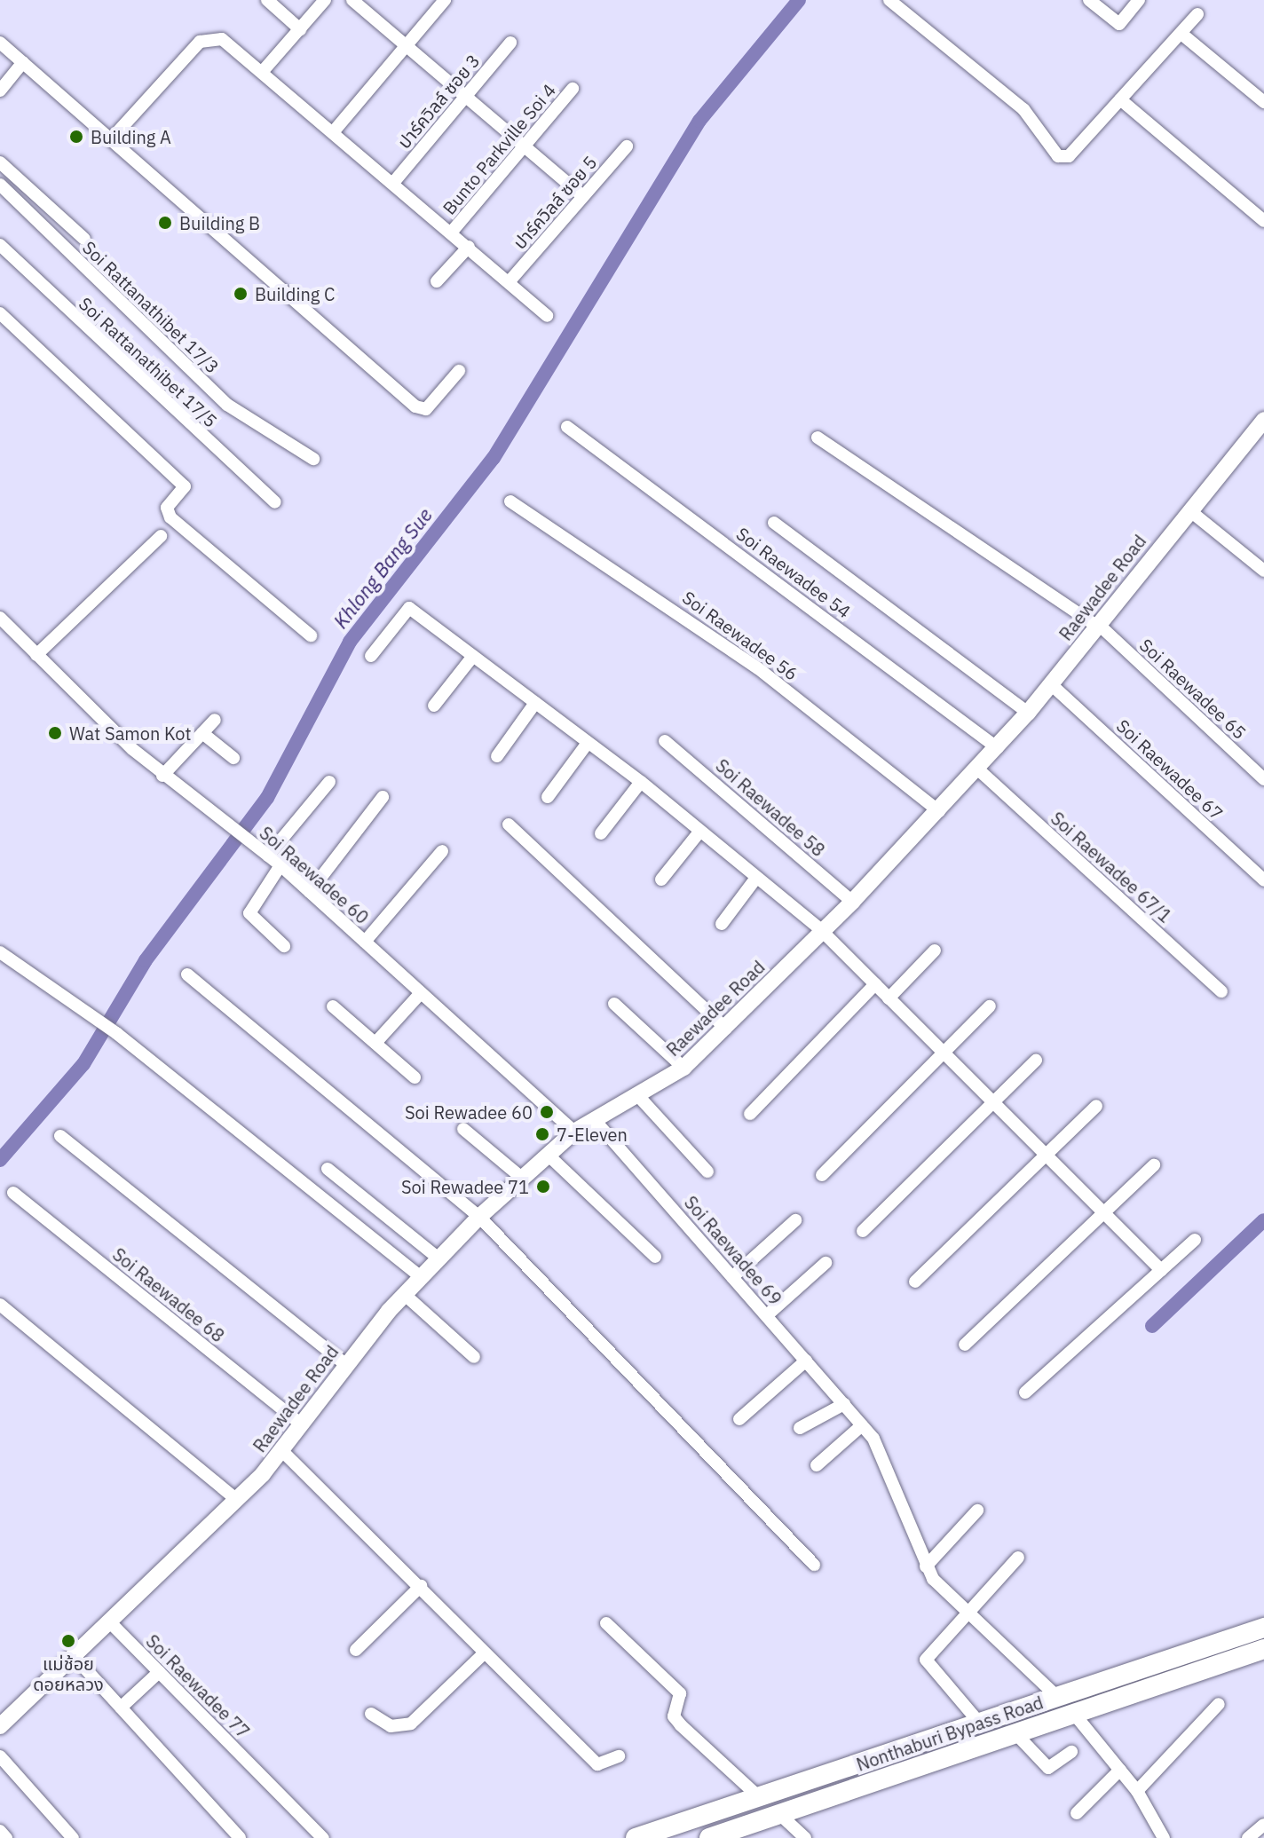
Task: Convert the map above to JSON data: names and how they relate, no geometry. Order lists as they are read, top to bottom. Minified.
{"streets":{"main road":["Nonthaburi Bypass Road"],"street":["ปาร์ควิลล์ ซอย 3","Bunto Parkville Soi 4","ปาร์ควิลล์ ซอย 5","Soi Rattanathibet 17/3","Soi Rattanathibet 17/5","Soi Raewadee 54","Raewadee Road","Soi Raewadee 56","Soi Raewadee 65","Soi Raewadee 67","Soi Raewadee 58","Soi Raewadee 67/1","Soi Raewadee 60","Soi Raewadee 69","Soi Raewadee 68","Soi Raewadee 77"]},"crossings":[["Soi Raewadee 54","Raewadee Road"],["Raewadee Road","Soi Raewadee 56"],["Raewadee Road","Soi Raewadee 65"],["Raewadee Road","Soi Raewadee 67"],["Raewadee Road","Soi Raewadee 58"],["Raewadee Road","Soi Raewadee 67/1"],["Raewadee Road","Soi Raewadee 60"],["Raewadee Road","Soi Raewadee 69"],["Raewadee Road","Soi Raewadee 68"],["Raewadee Road","Soi Raewadee 77"],["Soi Raewadee 69","Nonthaburi Bypass Road"]],"water":["Khlong Bang Sue"],"places":["Building A","Building B","Building C","Wat Samon Kot","Soi Rewadee 60","7-Eleven","Soi Rewadee 71","แม่ช้อย ดอยหลวง"]}
